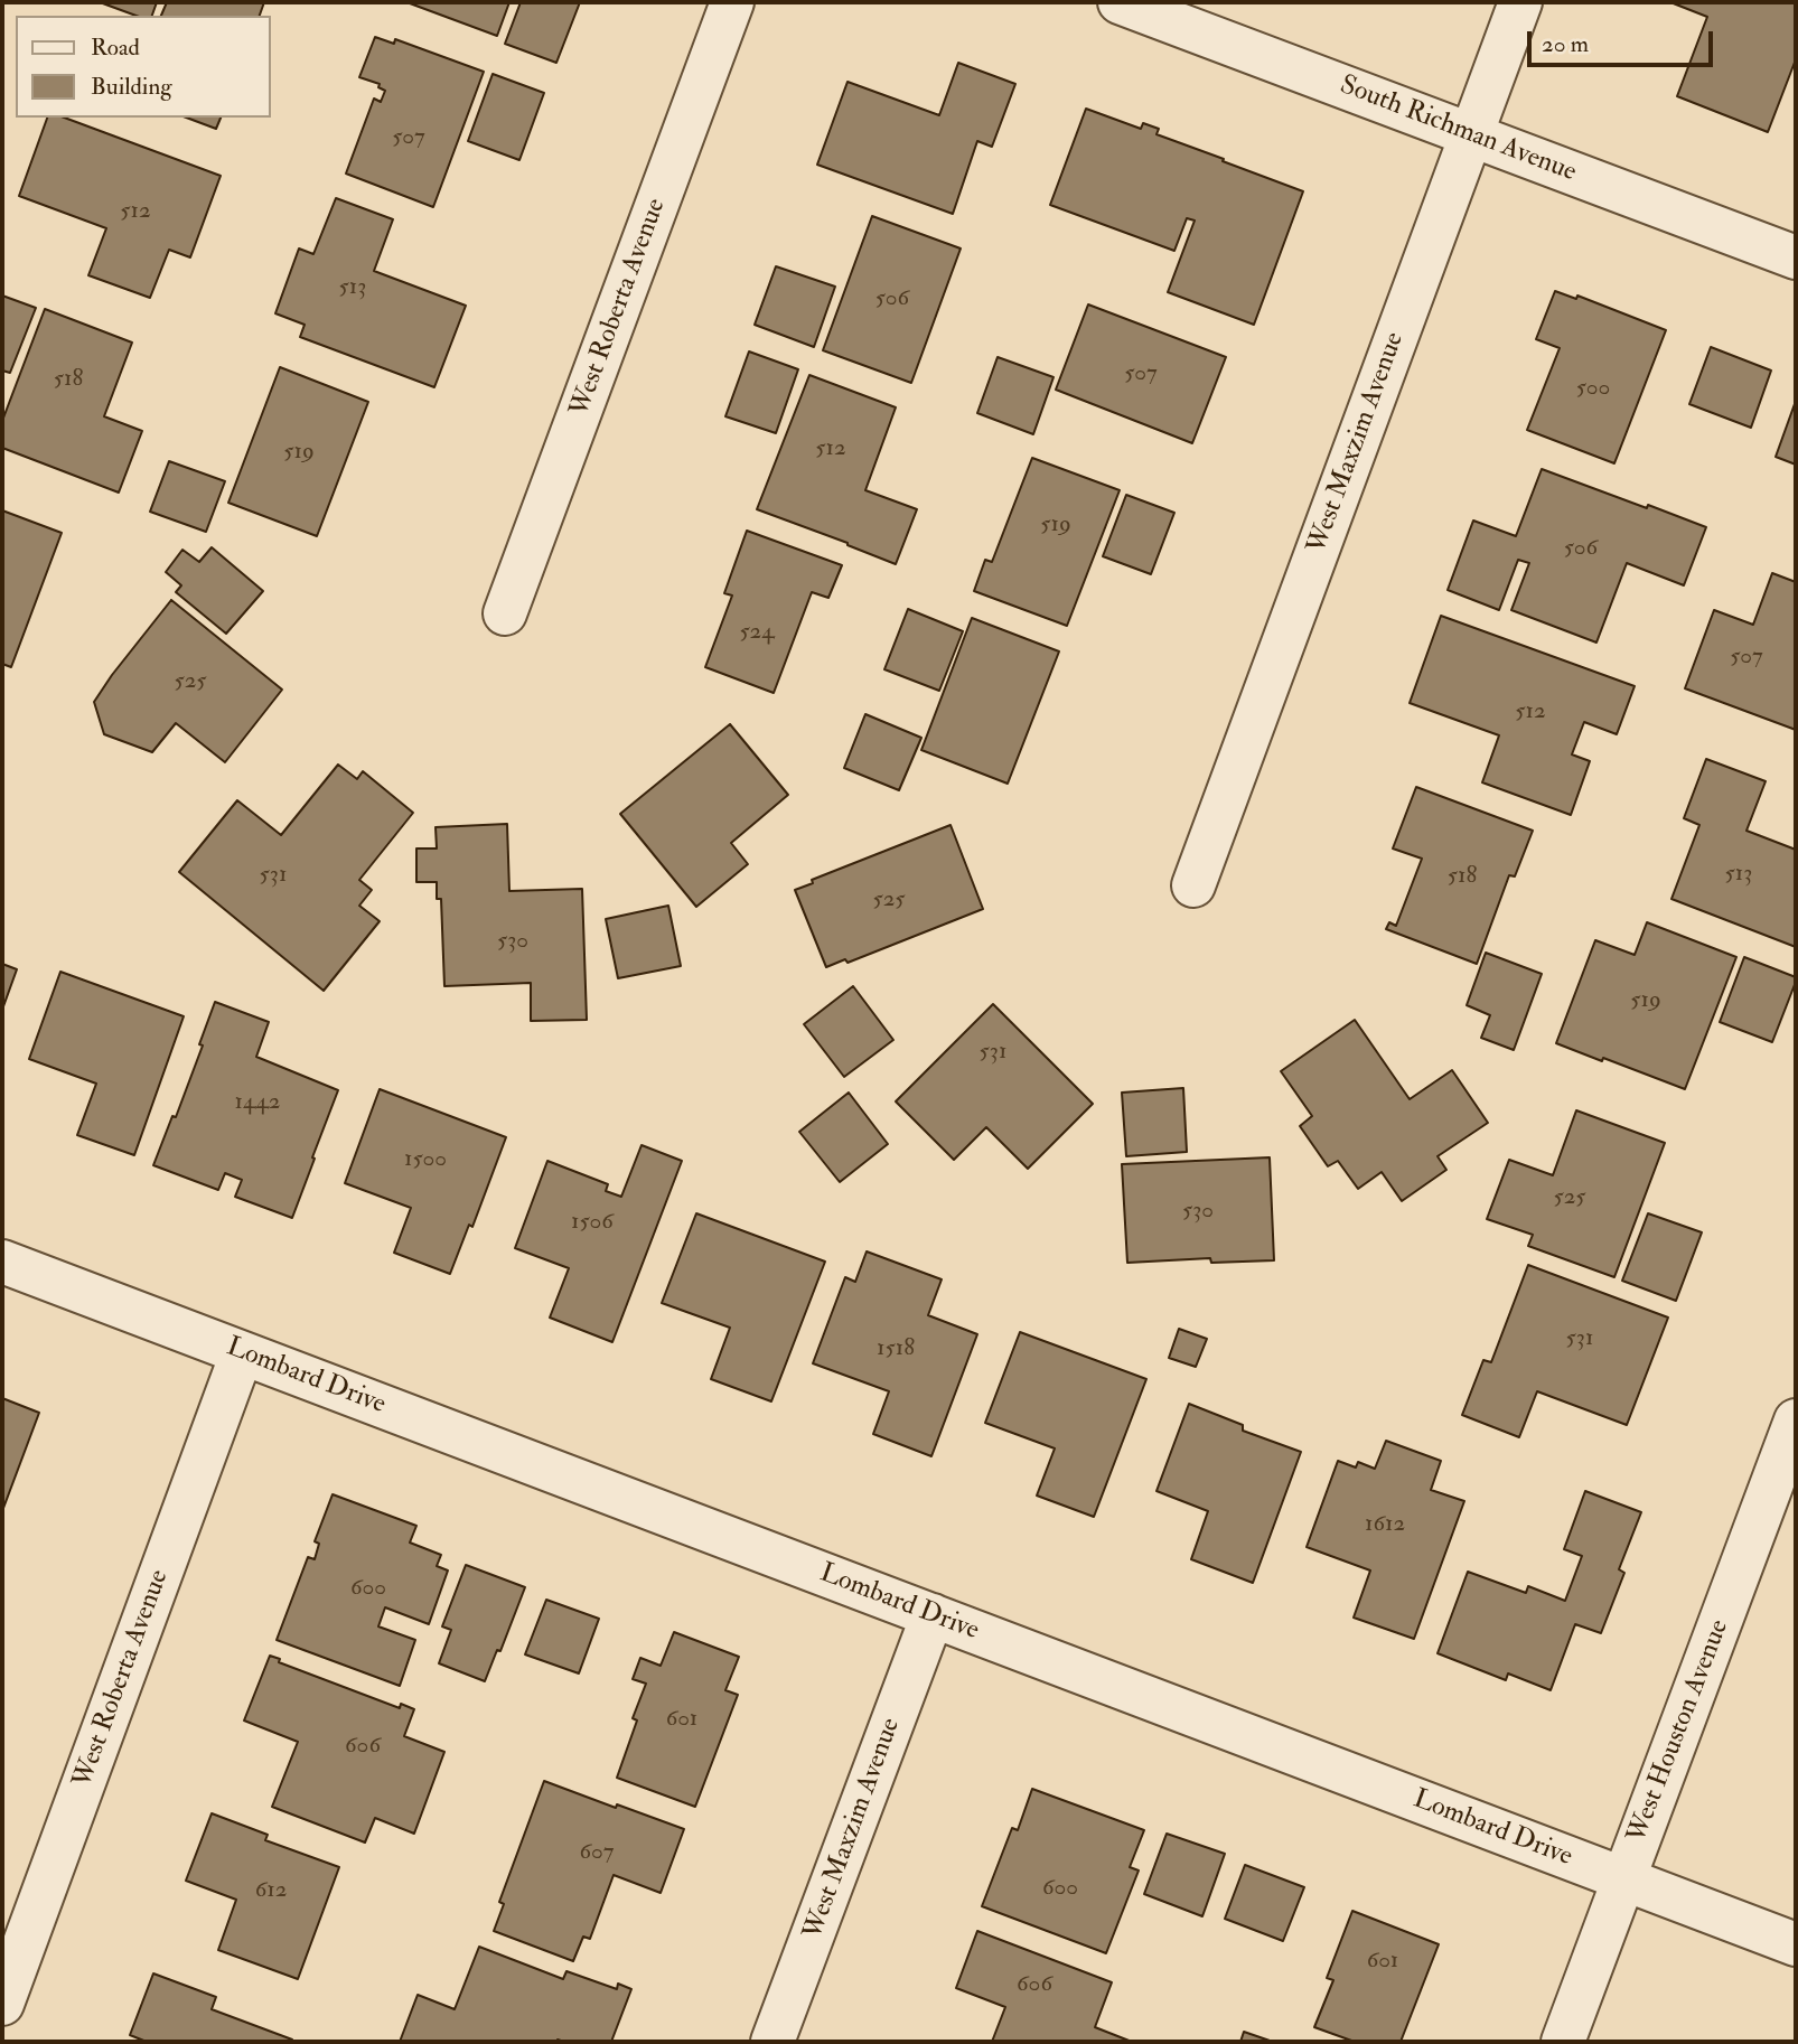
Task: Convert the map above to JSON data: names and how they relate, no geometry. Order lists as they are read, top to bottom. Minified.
{"streets":{"street":["South Richman Avenue","West Roberta Avenue","West Maxzim Avenue","Lombard Drive","West Houston Avenue"]},"crossings":[["South Richman Avenue","West Maxzim Avenue"],["West Roberta Avenue","Lombard Drive"],["West Maxzim Avenue","Lombard Drive"],["Lombard Drive","West Houston Avenue"]],"house_numbers":["507","512","513","506","507","518","500","512","519","519","506","524","507","525","512","513","531","518","525","530","519","531","1442","1500","525","530","1506","531","1518","1612","600","601","606","607","600","612","601","606"],"legend":["Road","Building"],"scale_bar":"20 m"}
